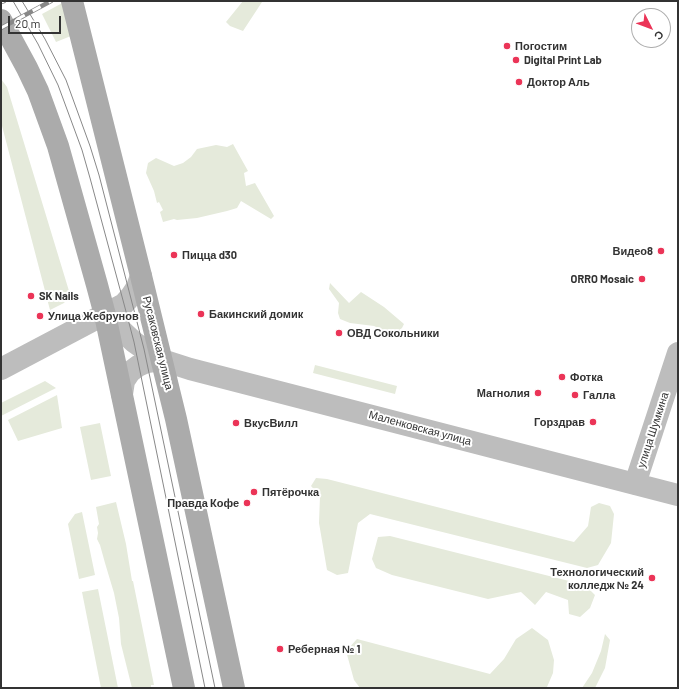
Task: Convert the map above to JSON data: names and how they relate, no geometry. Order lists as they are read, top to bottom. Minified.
{"streets":{"main road":["Русаковская улица"],"street":["Маленковская улица","улица Шумкина"]},"crossings":[["Русаковская улица","Маленковская улица"],["Маленковская улица","улица Шумкина"]],"places":["Погостим","Digital Print Lab","Доктор Аль","Видео8","Пицца d30","ORRO Mosaic","SK Nails","Бакинский домик","Улица Жебрунов","ОВД Сокольники","Фотка","Магнолия","Галла","Горздрав","ВкусВилл","Пятёрочка","Правда Кофе","Технологический колледж № 24","Реберная № 1"],"scale_bar":"20 m","north":"bottom right"}
